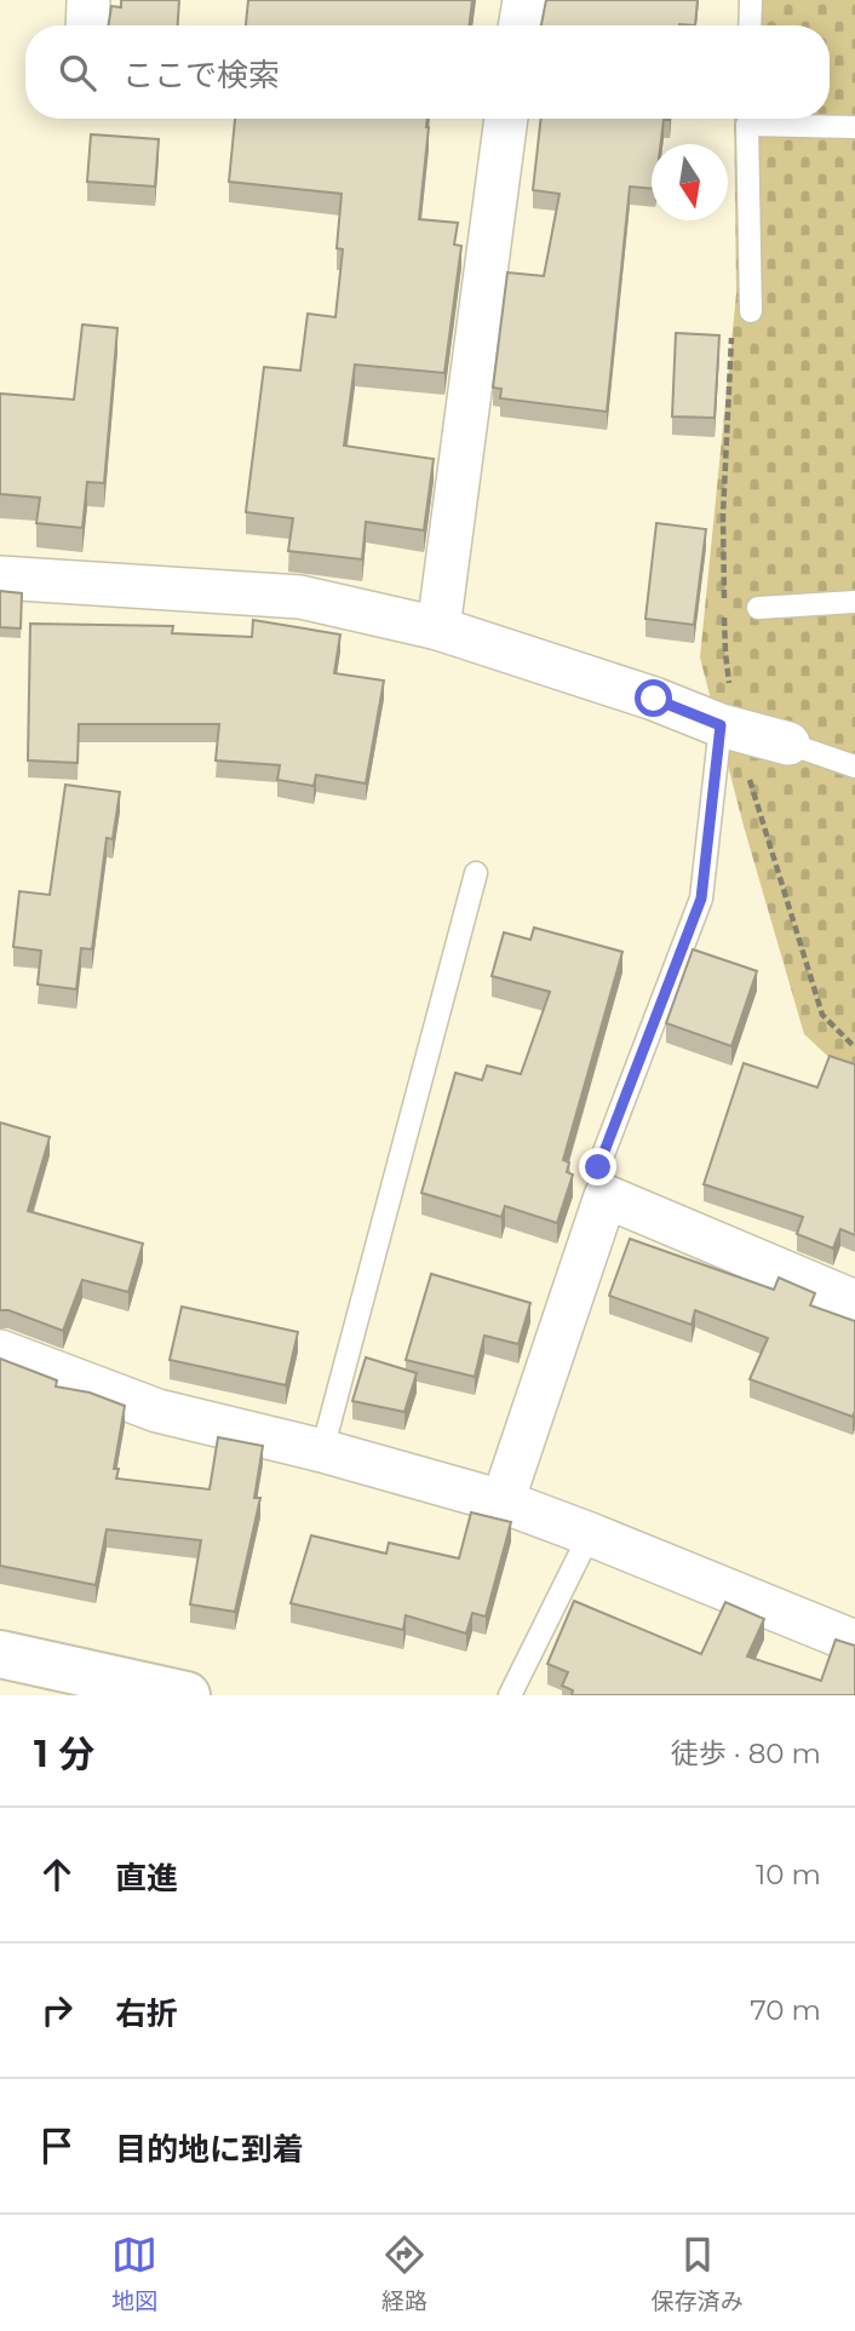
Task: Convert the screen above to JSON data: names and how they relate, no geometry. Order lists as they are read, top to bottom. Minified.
{"north":"bottom","page":{"search":"ここで検索","heading":["1 分","徒歩 · 80 m"],"list":[["直進","10 m"],["右折","70 m"],"目的地に到着"],"nav":["地図","経路","保存済み"]}}
